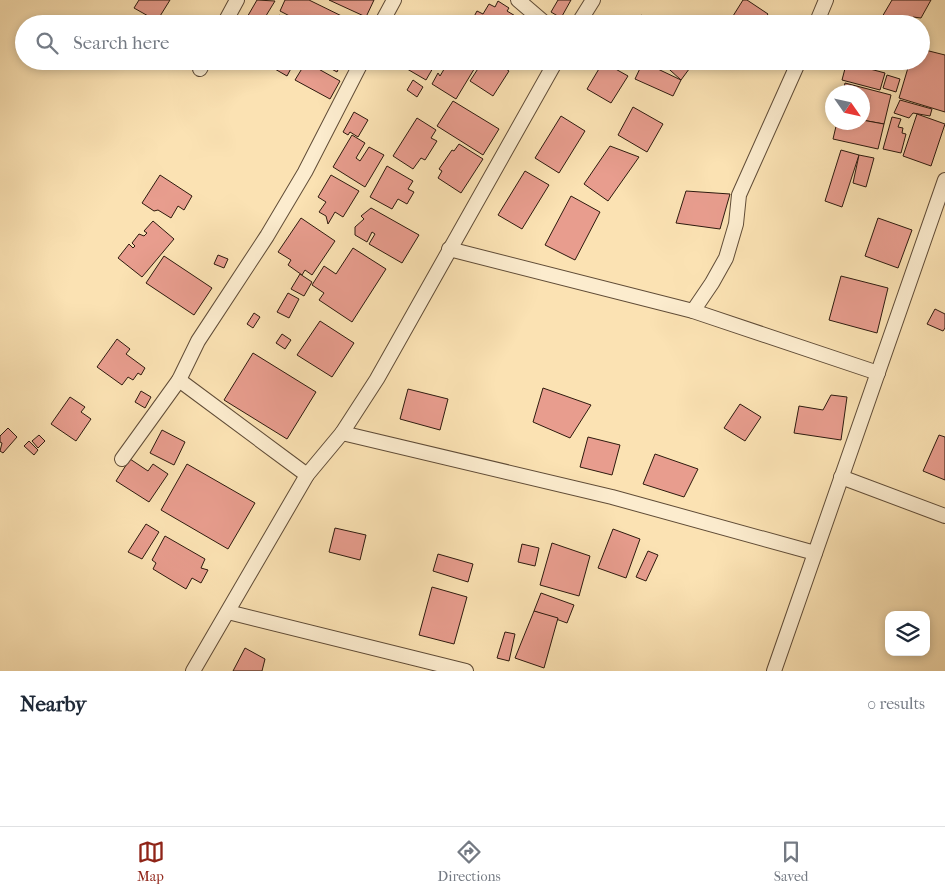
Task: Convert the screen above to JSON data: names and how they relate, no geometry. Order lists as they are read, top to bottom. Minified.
{"north":"bottom right","page":{"search":"Search here","heading":["Nearby","0 results"],"nav":["Map","Directions","Saved"]}}
